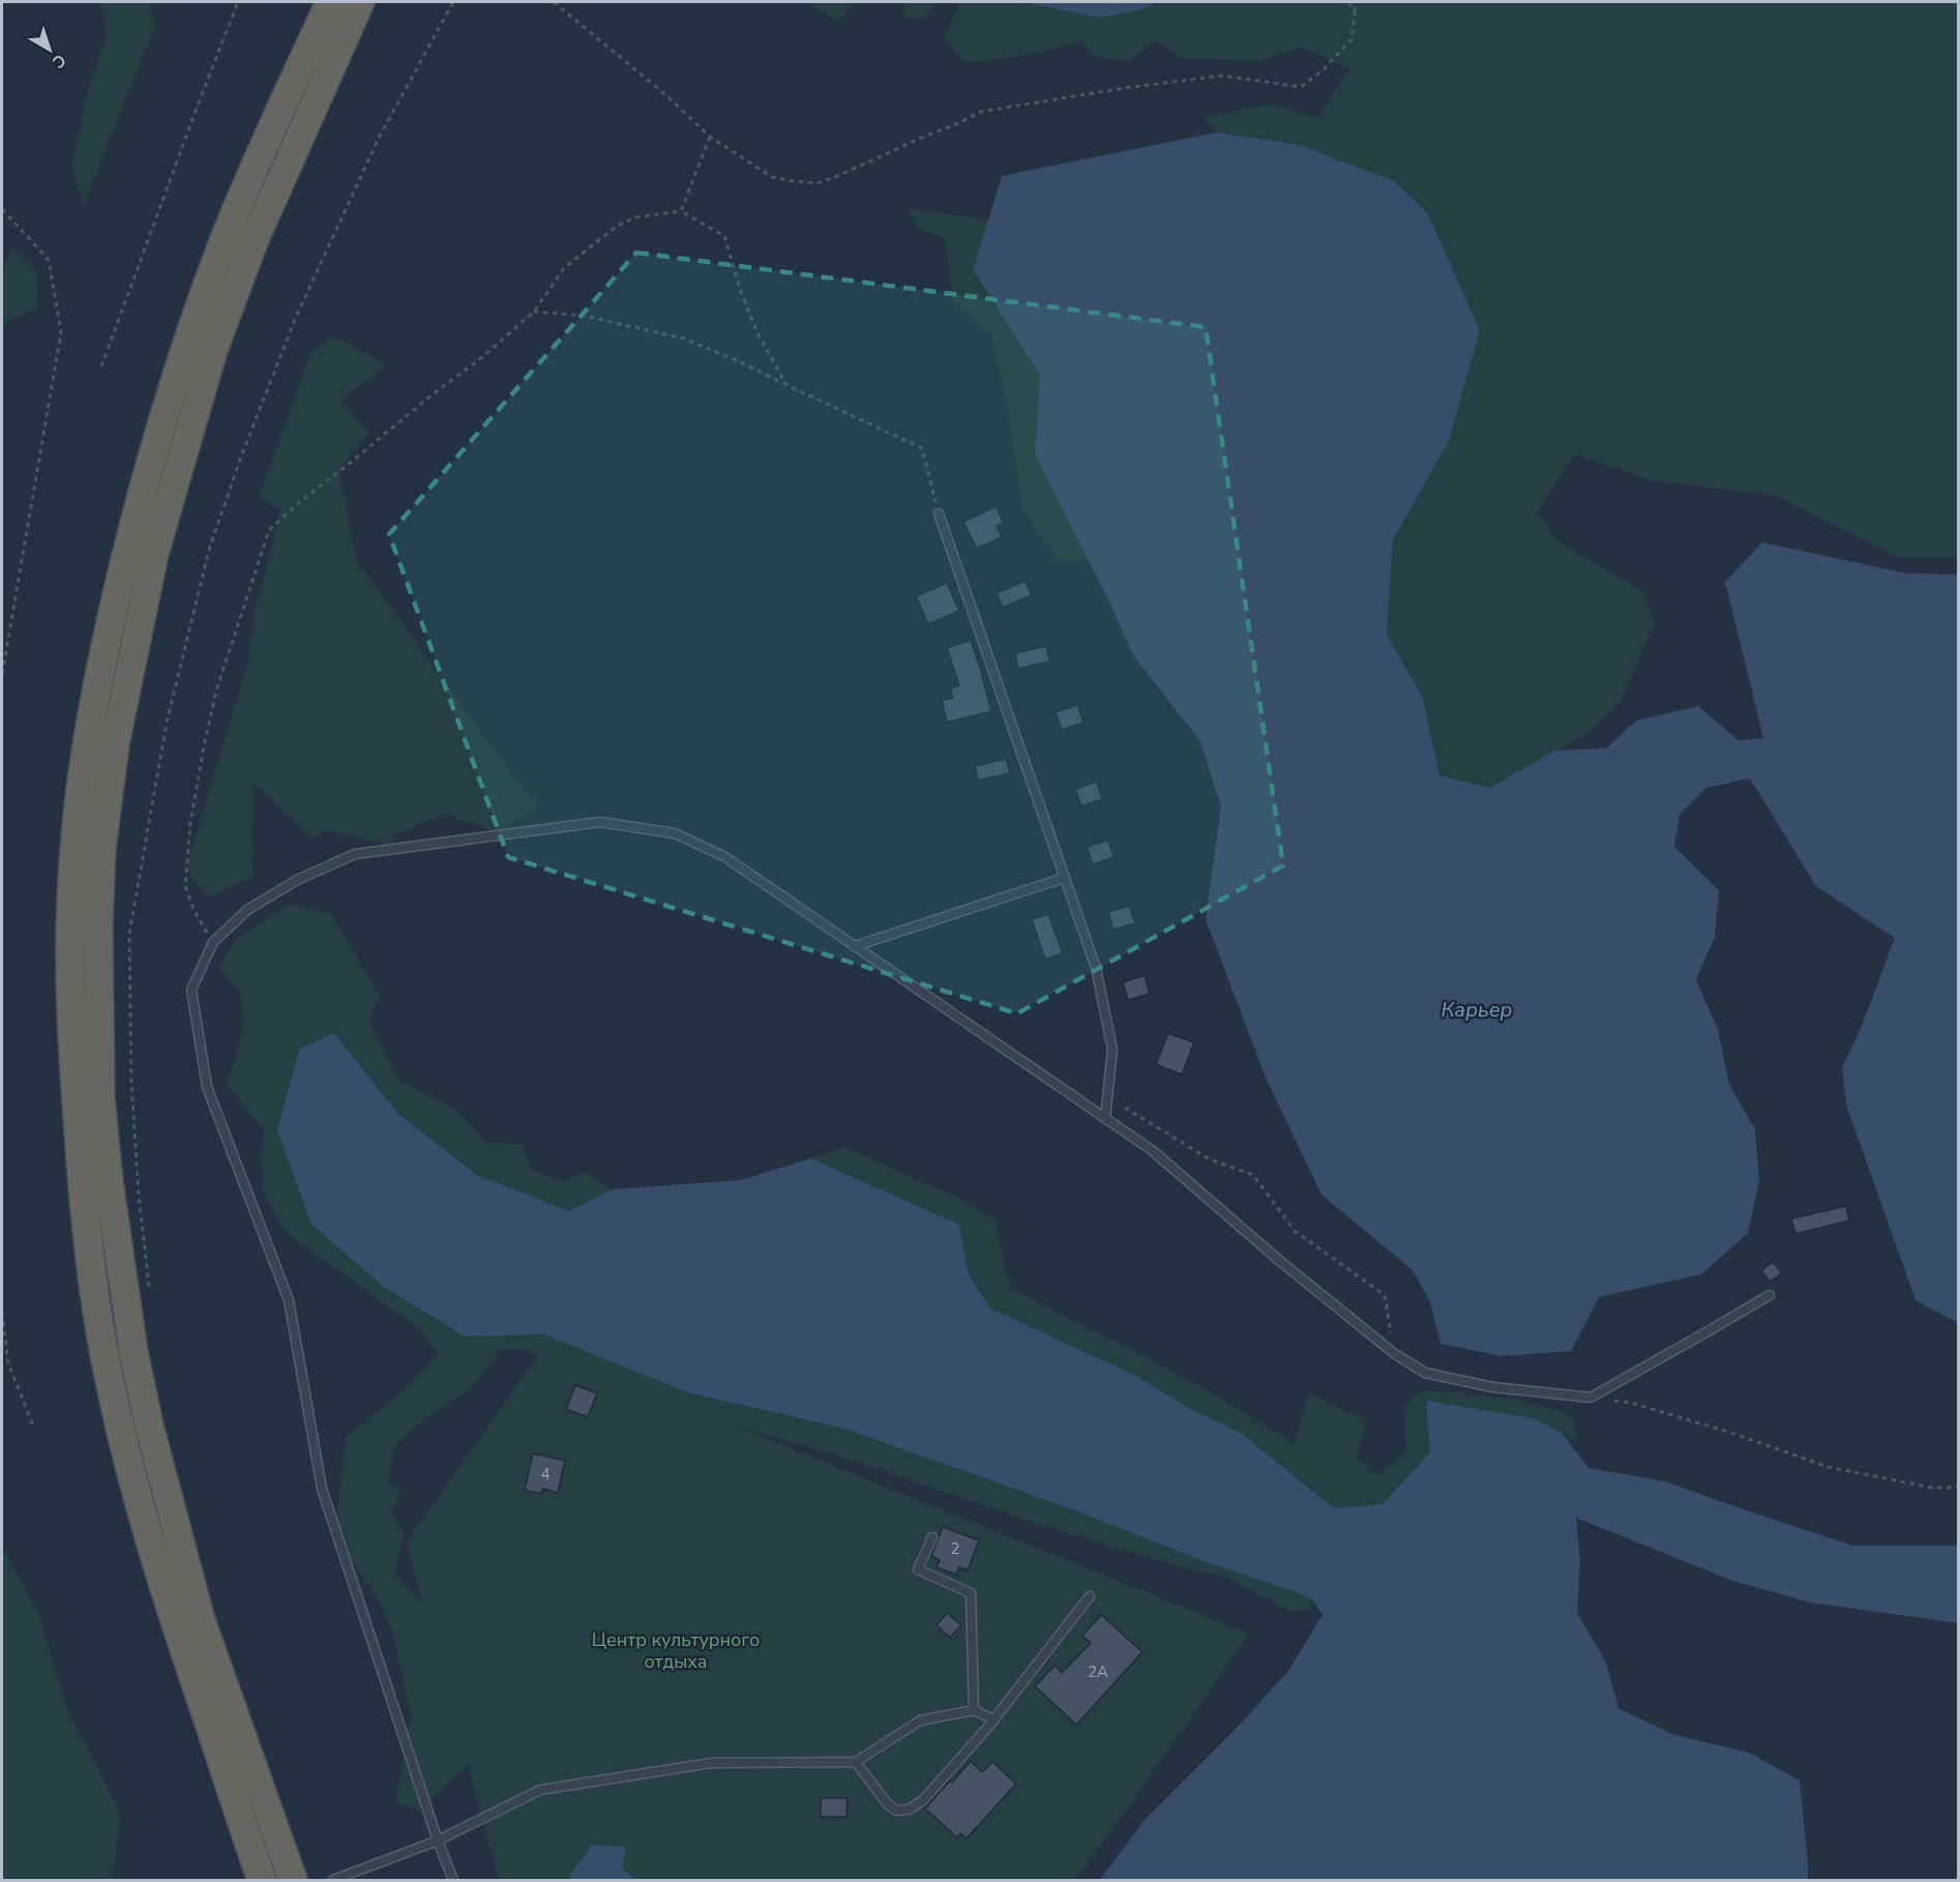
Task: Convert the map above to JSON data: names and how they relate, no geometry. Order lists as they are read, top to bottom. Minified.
{"water":["Карьер"],"parks":["Центр культурного отдыха"],"house_numbers":["4","2","2А"],"north":"bottom right"}
